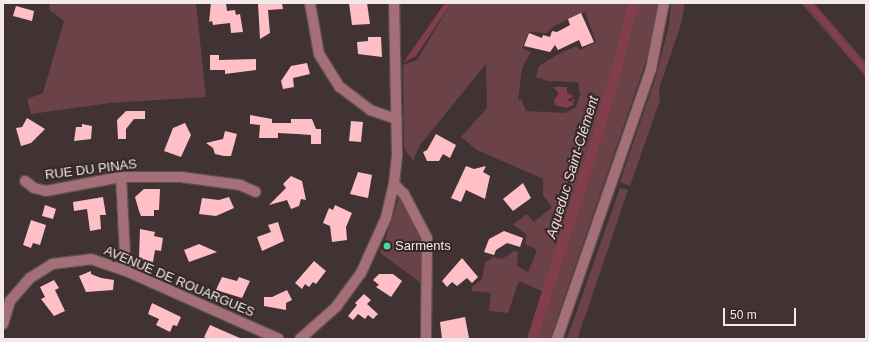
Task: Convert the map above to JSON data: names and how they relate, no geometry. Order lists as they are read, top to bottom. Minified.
{"streets":{"street":["RUE DU PINAS","AVENUE DE ROUARGUES"]},"water":["Aqueduc Saint-Clément"],"places":["Sarments"],"scale_bar":"50 m"}
